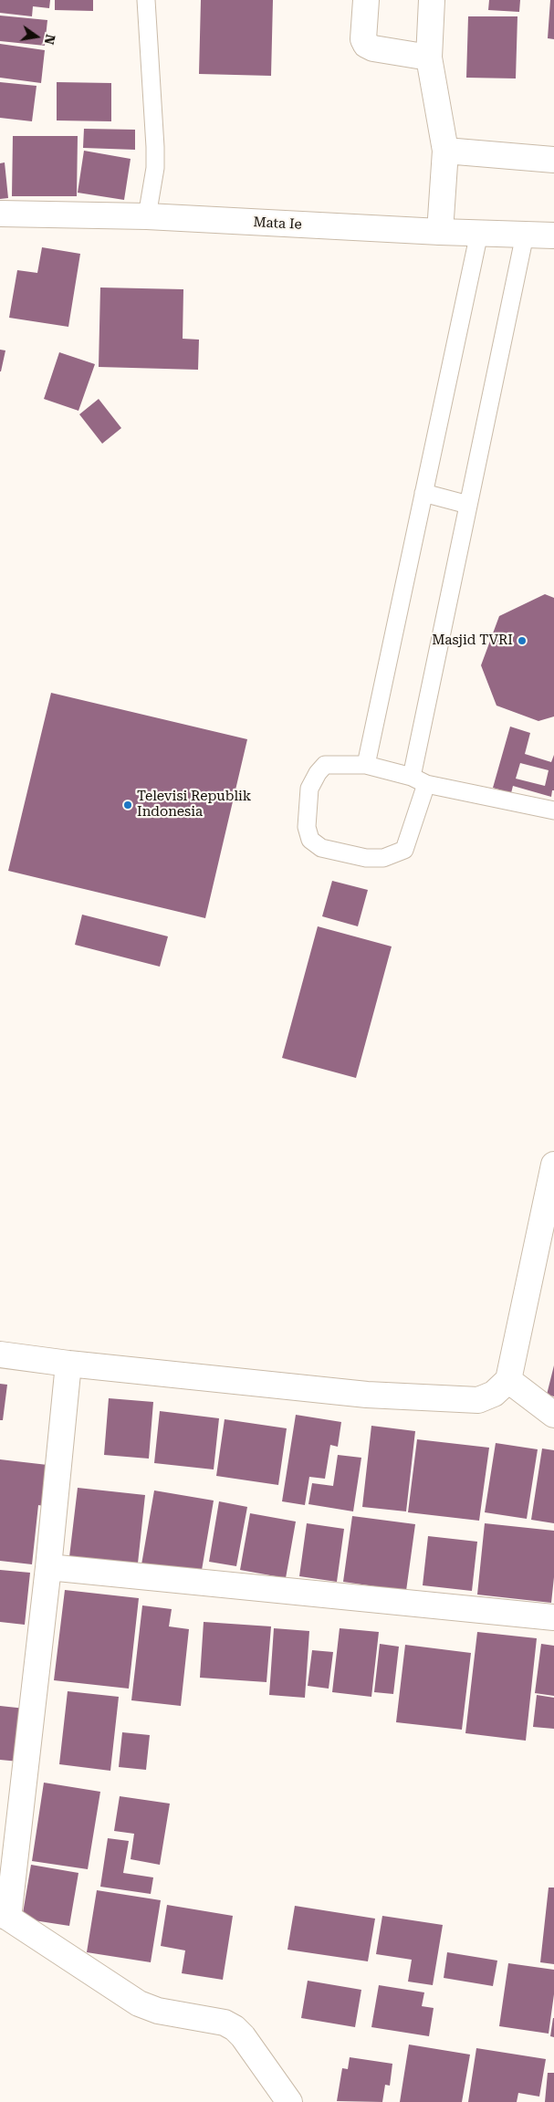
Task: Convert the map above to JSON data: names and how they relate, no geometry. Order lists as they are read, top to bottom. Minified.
{"streets":{"street":["Mata Ie"]},"places":["Masjid TVRI","Televisi Republik Indonesia"],"north":"right"}
